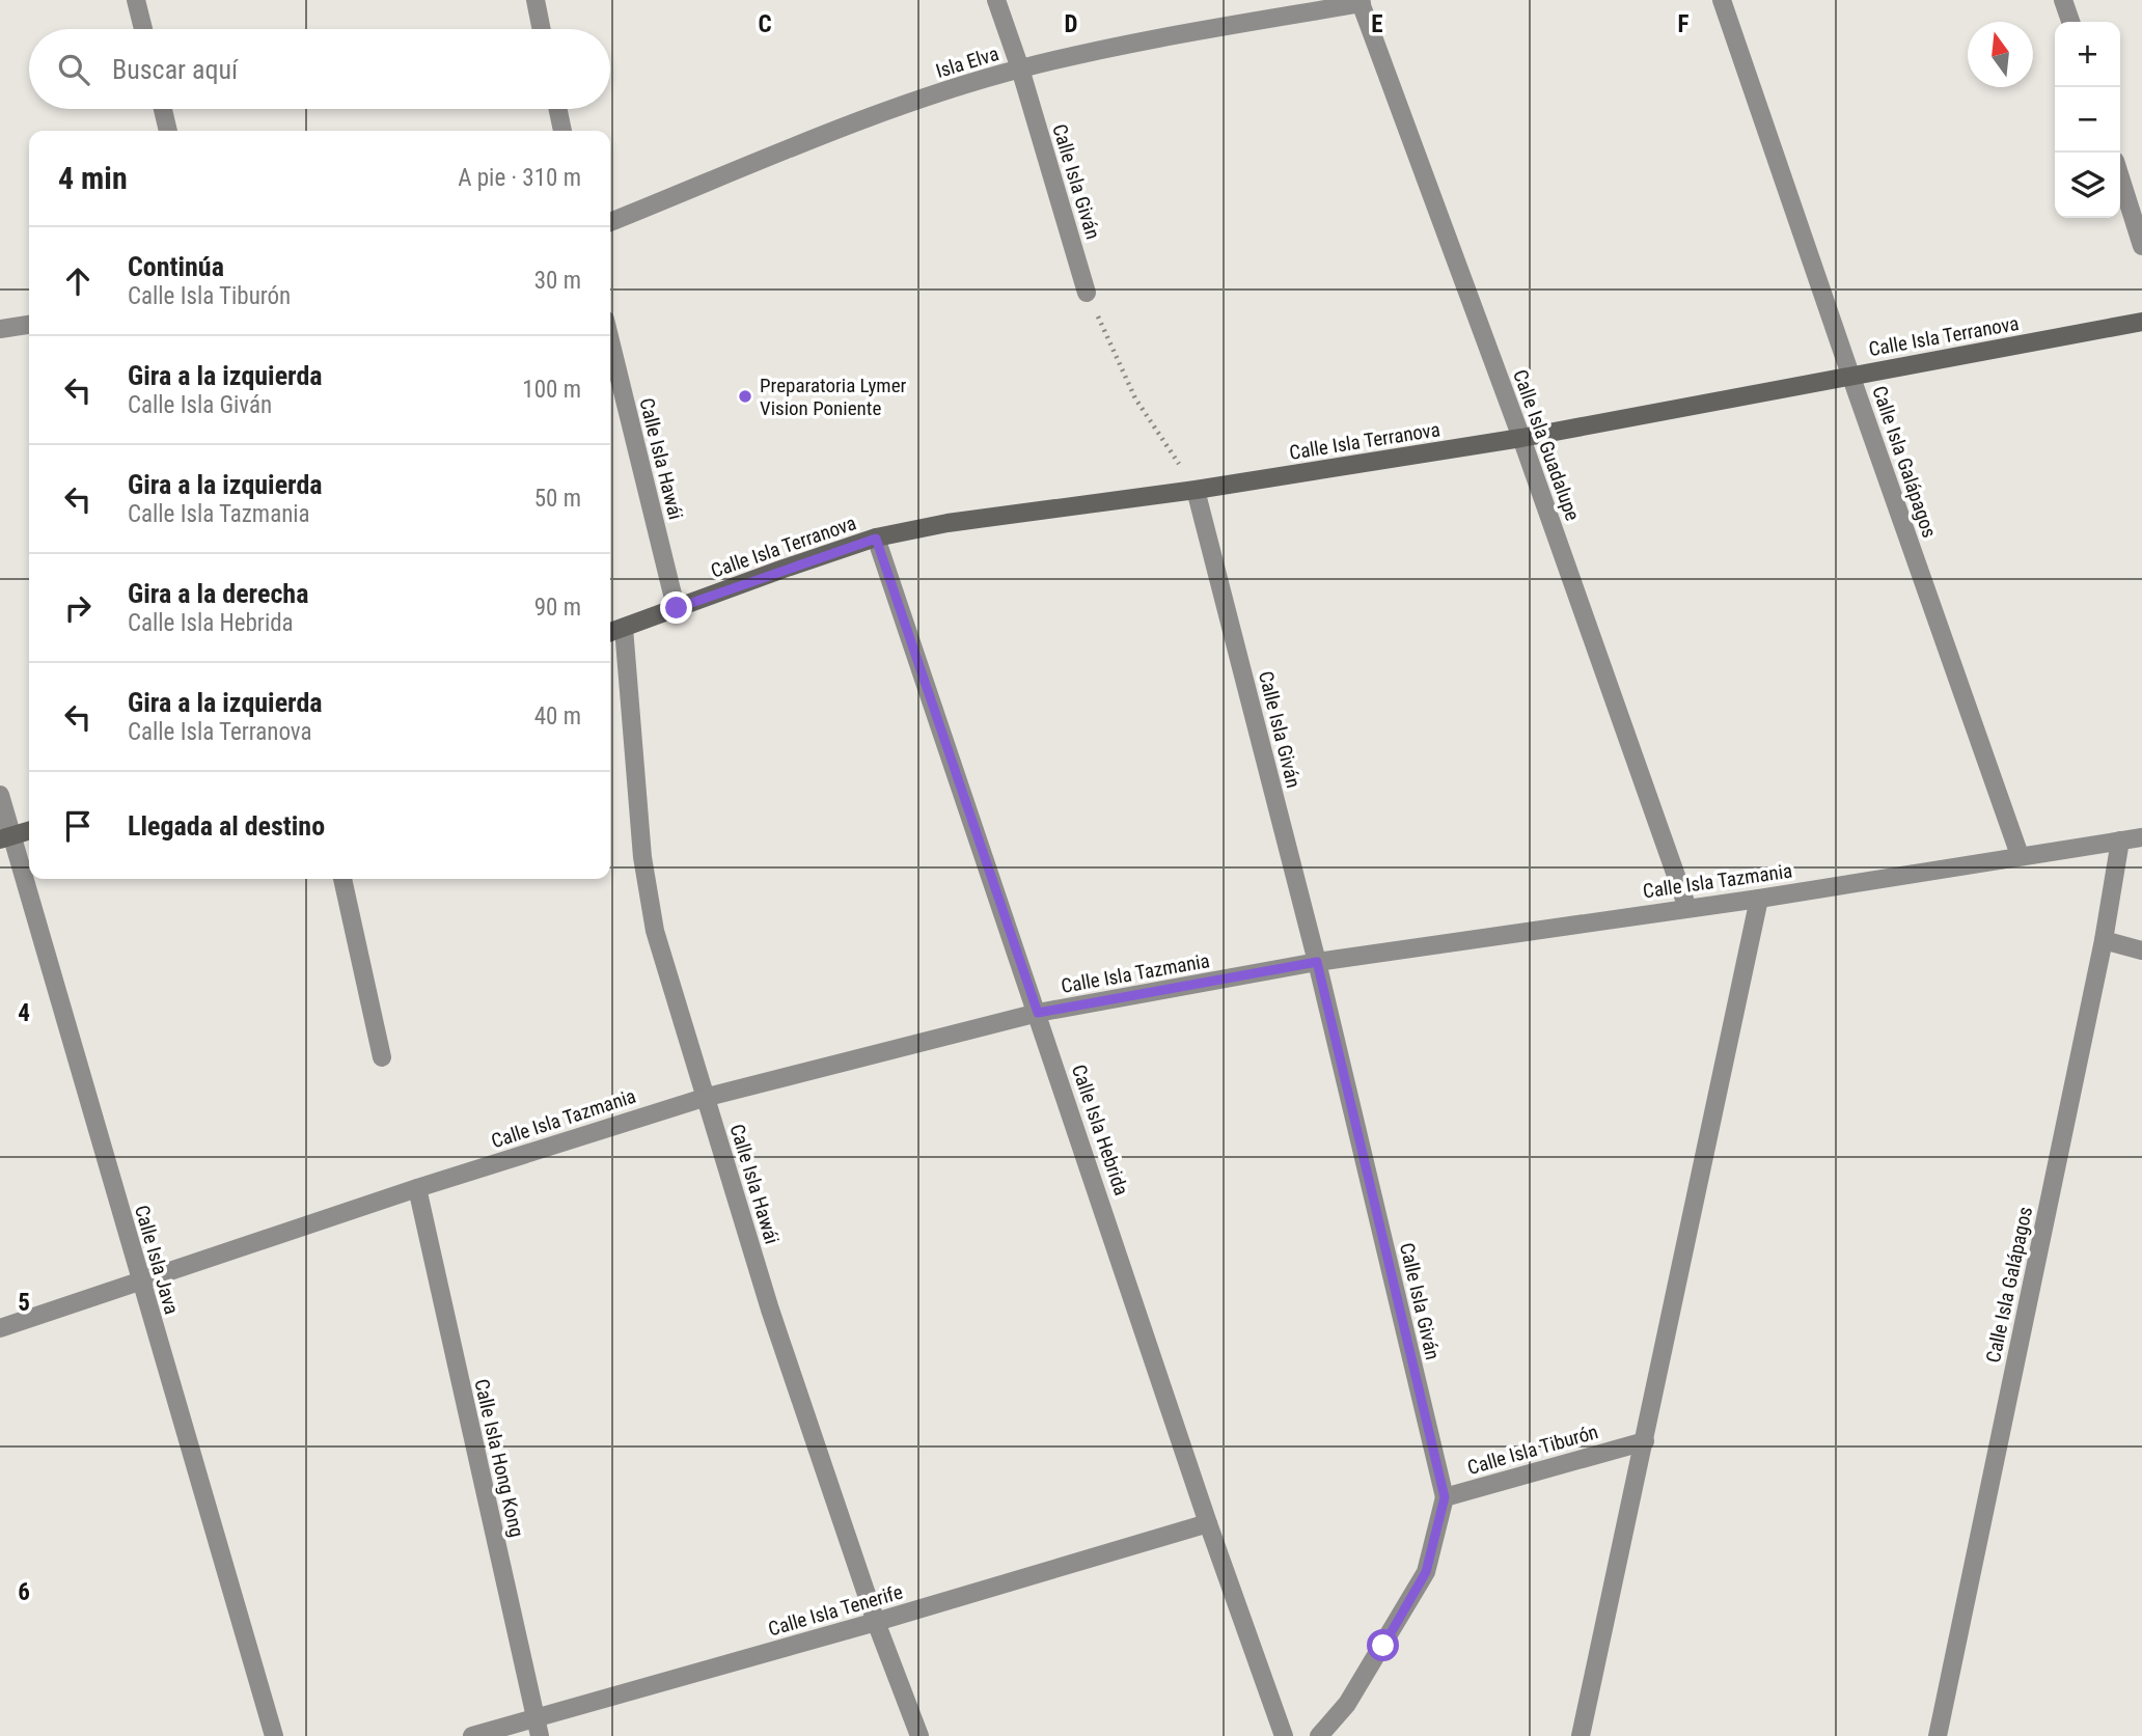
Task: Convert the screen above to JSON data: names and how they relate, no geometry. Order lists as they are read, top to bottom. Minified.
{"streets":{"street":["Isla Elva","Calle Isla Giván","Calle Isla Terranova","Calle Isla Guadalupe","Calle Isla Hawái","Calle Isla Galápagos","Calle Isla Tazmania","Calle Isla Hebrida","Calle Isla Java","Calle Isla Tiburón","Calle Isla Hong Kong","Calle Isla Tenerife"]},"crossings":[["Isla Elva","Calle Isla Giván"],["Isla Elva","Calle Isla Guadalupe"],["Calle Isla Giván","Calle Isla Terranova"],["Calle Isla Giván","Calle Isla Tazmania"],["Calle Isla Giván","Calle Isla Tiburón"],["Calle Isla Terranova","Calle Isla Guadalupe"],["Calle Isla Terranova","Calle Isla Hawái"],["Calle Isla Terranova","Calle Isla Galápagos"],["Calle Isla Terranova","Calle Isla Hebrida"],["Calle Isla Guadalupe","Calle Isla Tazmania"],["Calle Isla Hawái","Calle Isla Tazmania"],["Calle Isla Hawái","Calle Isla Tenerife"],["Calle Isla Galápagos","Calle Isla Tazmania"],["Calle Isla Tazmania","Calle Isla Hebrida"],["Calle Isla Tazmania","Calle Isla Java"],["Calle Isla Tazmania","Calle Isla Hong Kong"],["Calle Isla Hebrida","Calle Isla Tenerife"],["Calle Isla Hong Kong","Calle Isla Tenerife"]],"places":["Preparatoria Lymer Vision Poniente"],"north":"top","page":{"map_buttons":["+","−"],"search":"Buscar aquí","heading":["4 min","A pie · 310 m"],"list":[["Continúa","Calle Isla Tiburón","30 m"],["Gira a la izquierda","Calle Isla Giván","100 m"],["Gira a la izquierda","Calle Isla Tazmania","50 m"],["Gira a la derecha","Calle Isla Hebrida","90 m"],["Gira a la izquierda","Calle Isla Terranova","40 m"],"Llegada al destino"]},"grid":{"columns":["C","D","E","F"],"rows":["4","5","6"]}}
